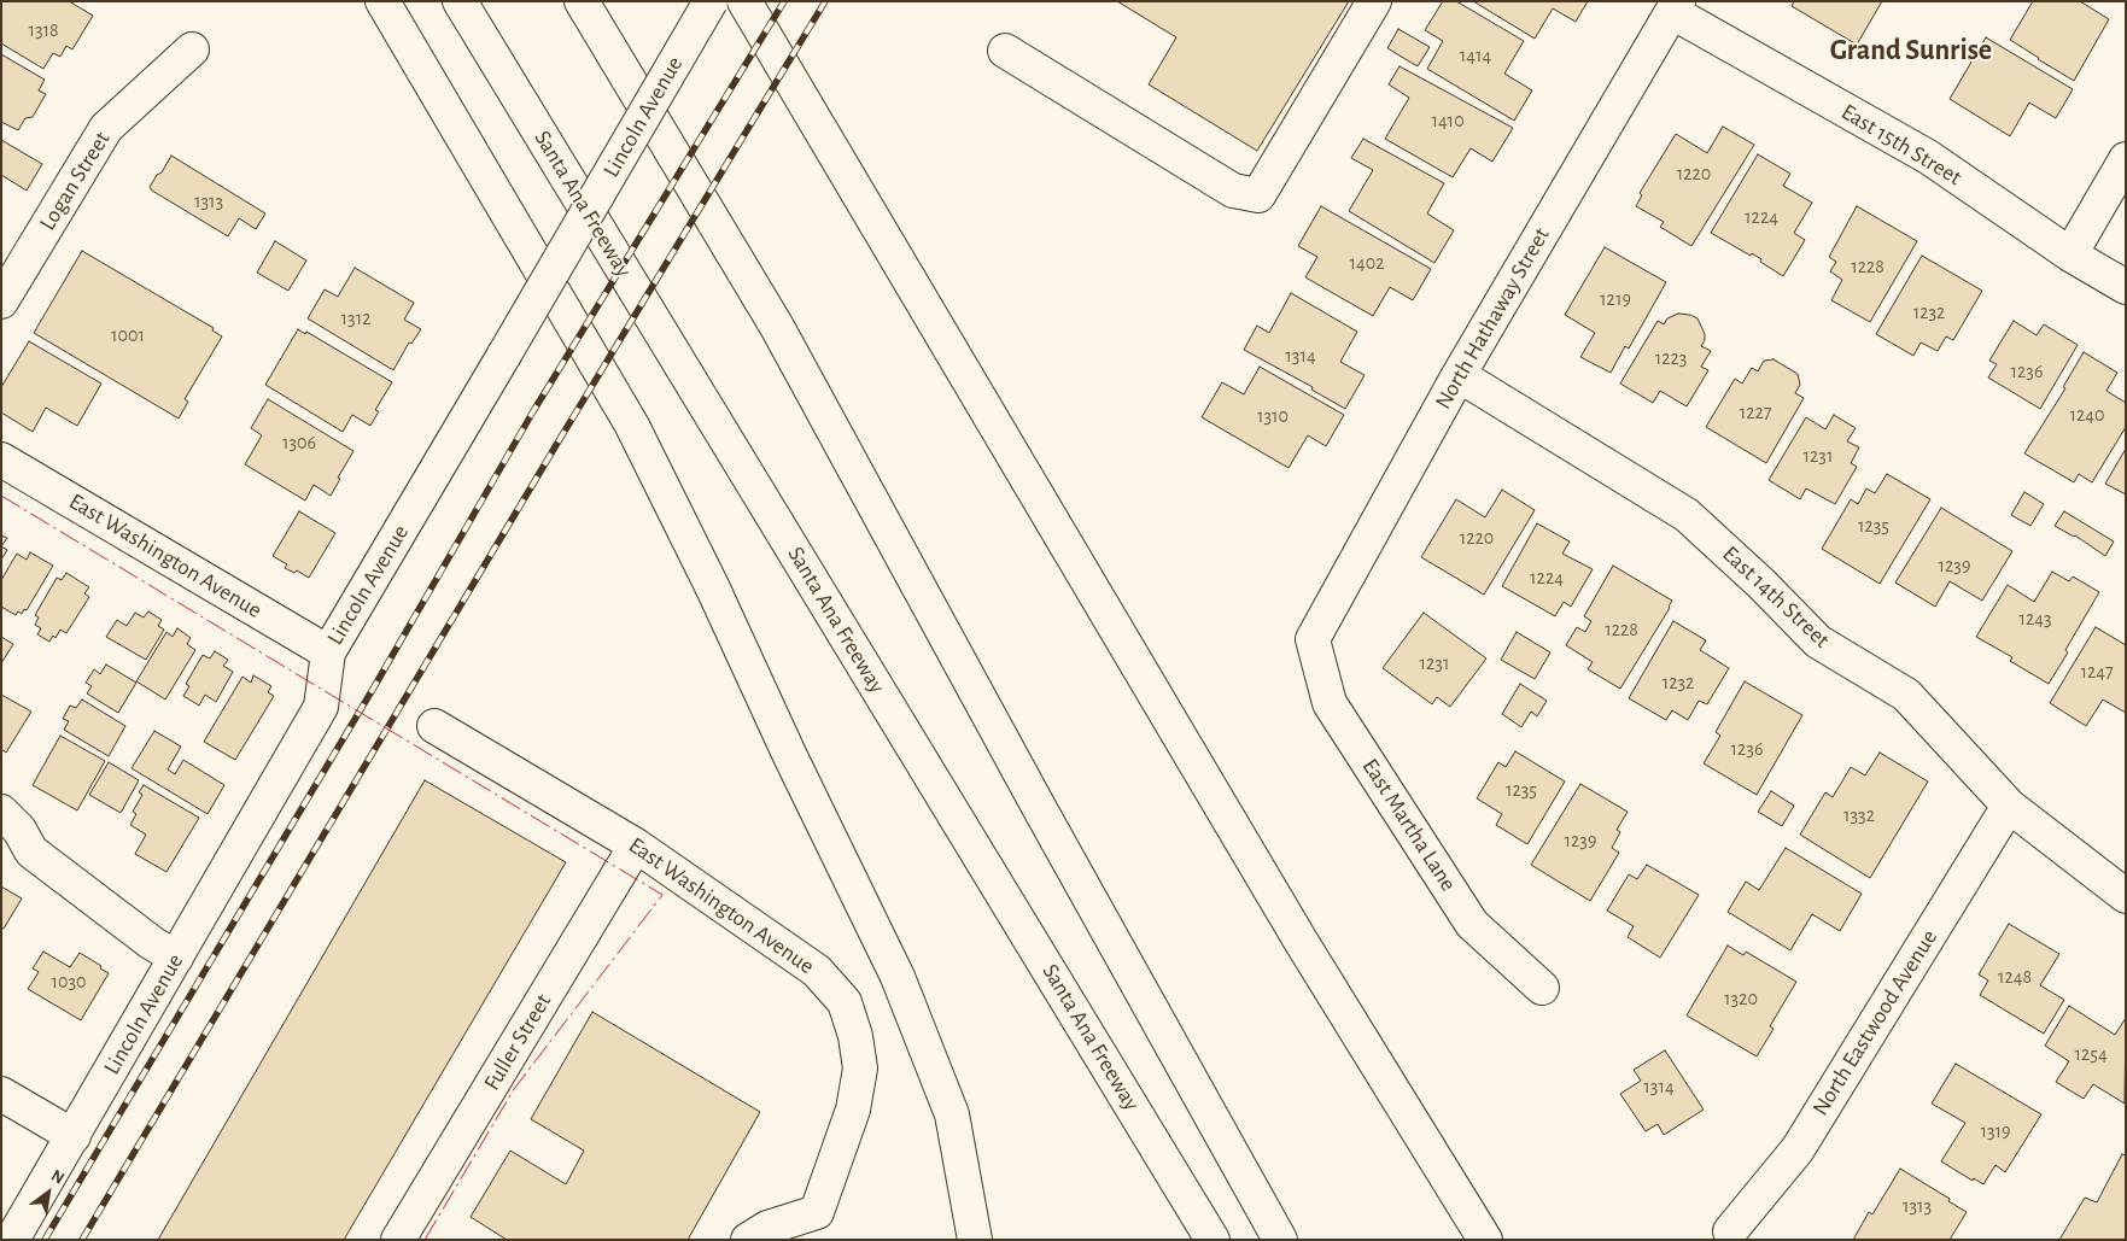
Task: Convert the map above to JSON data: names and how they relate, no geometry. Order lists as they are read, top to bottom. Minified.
{"streets":{"main road":["Lincoln Avenue","East 15th Street","Logan Street","Santa Ana Freeway","North Hathaway Street","East Washington Avenue","East 14th Street","East Martha Lane","North Eastwood Avenue","Fuller Street"]},"crossings":[["Lincoln Avenue","East Washington Avenue"],["East 15th Street","North Hathaway Street"],["North Hathaway Street","East 14th Street"],["North Hathaway Street","East Martha Lane"],["East Washington Avenue","Fuller Street"],["East 14th Street","North Eastwood Avenue"]],"districts":["Grand Sunrise"],"house_numbers":["1318","1414","1410","1220","1313","1224","1402","1228","1219","1232","1312","1001","1314","1223","1236","1227","1240","1310","1306","1231","1235","1220","1239","1224","1243","1228","1231","1247","1232","1236","1235","1332","1239","1248","1030","1320","1254","1314","1319","1313"],"north":"top right"}
